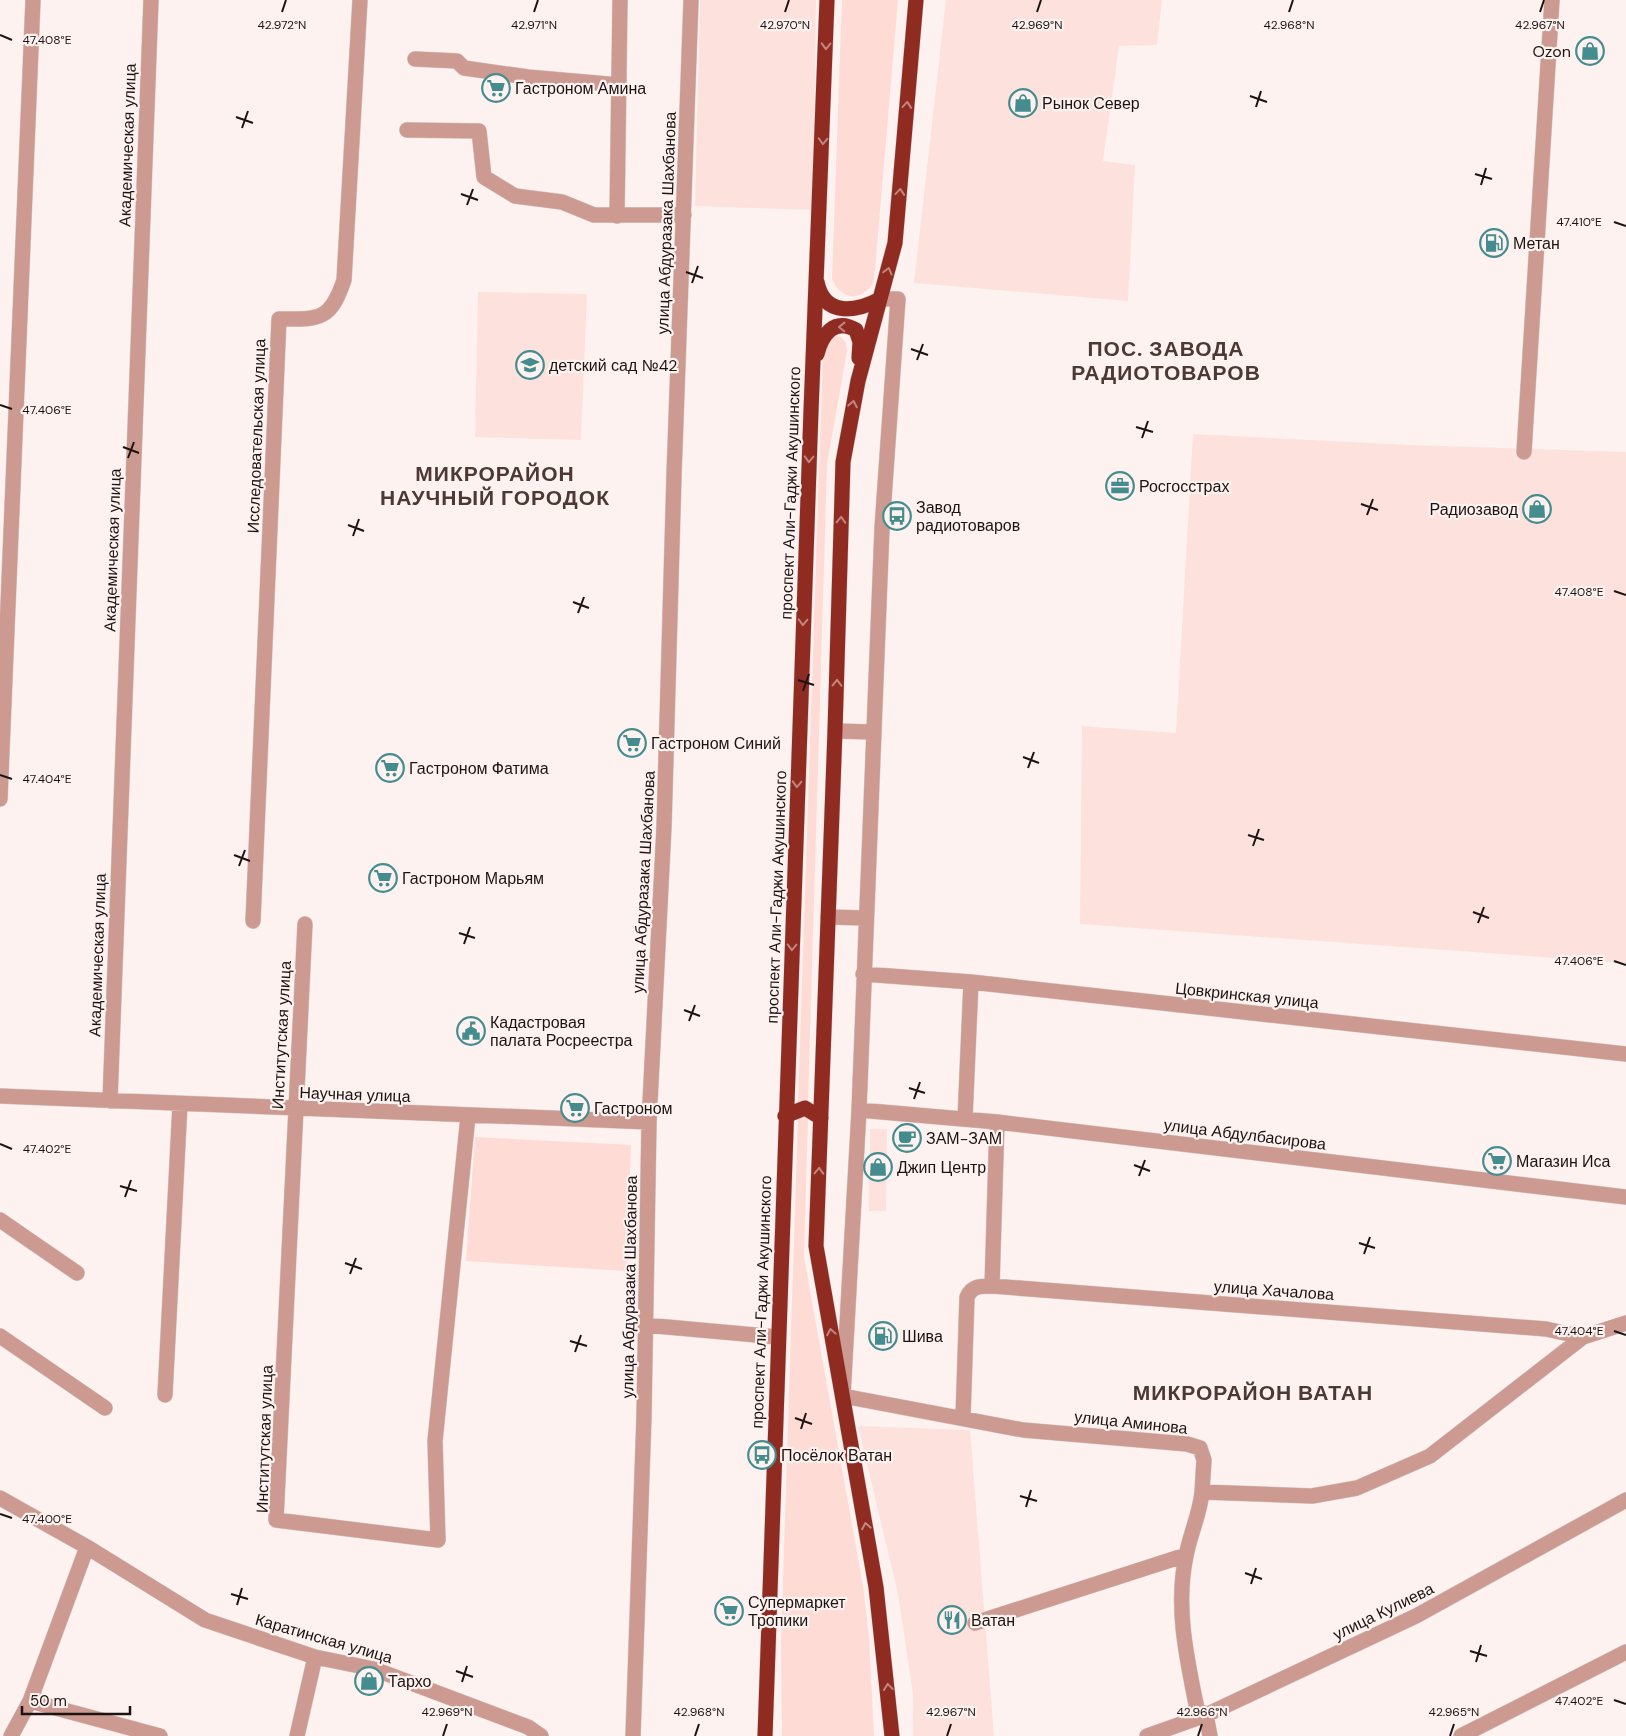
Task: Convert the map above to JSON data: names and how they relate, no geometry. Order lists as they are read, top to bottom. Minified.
{"streets":{"highway":["проспект Али-Гаджи Акушинского"],"street":["Академическая улица","улица Абдуразака Шахбанова","Исследовательская улица","Цовкринская улица","Институтская улица","Научная улица","улица Абдулбасирова","улица Хачалова","улица Аминова","улица Кулиева","Каратинская улица"]},"crossings":[["Академическая улица","Научная улица"],["улица Абдуразака Шахбанова","Научная улица"],["Институтская улица","Научная улица"],["улица Хачалова","улица Аминова"]],"districts":["ПОС. ЗАВОДА РАДИОТОВАРОВ","МИКРОРАЙОН НАУЧНЫЙ ГОРОДОК","МИКРОРАЙОН ВАТАН"],"places":{"shop":["Ozon","Рынок Север","Радиозавод","Джип Центр","Тархо"],"supermarket":["Гастроном Амина","Гастроном Синий","Гастроном Фатима","Гастроном Марьям","Гастроном","Магазин Иса","Супермаркет Тропики"],"fuel station":["Метан","Шива"],"school or university":["детский сад №42"],"office":["Росгосстрах"],"bus stop":["Завод радиотоваров","Посёлок Ватан"],"public building":["Кадастровая палата Росреестра"],"cafe":["ЗАМ-ЗАМ"],"restaurant":["Ватан"]},"scale_bar":"50 m","coordinates":["42.972°N","42.971°N","42.970°N","42.969°N","42.968°N","42.967°N","47.408°E","47.410°E","47.406°E","47.404°E","47.402°E","47.400°E","42.966°N","42.965°N"]}
